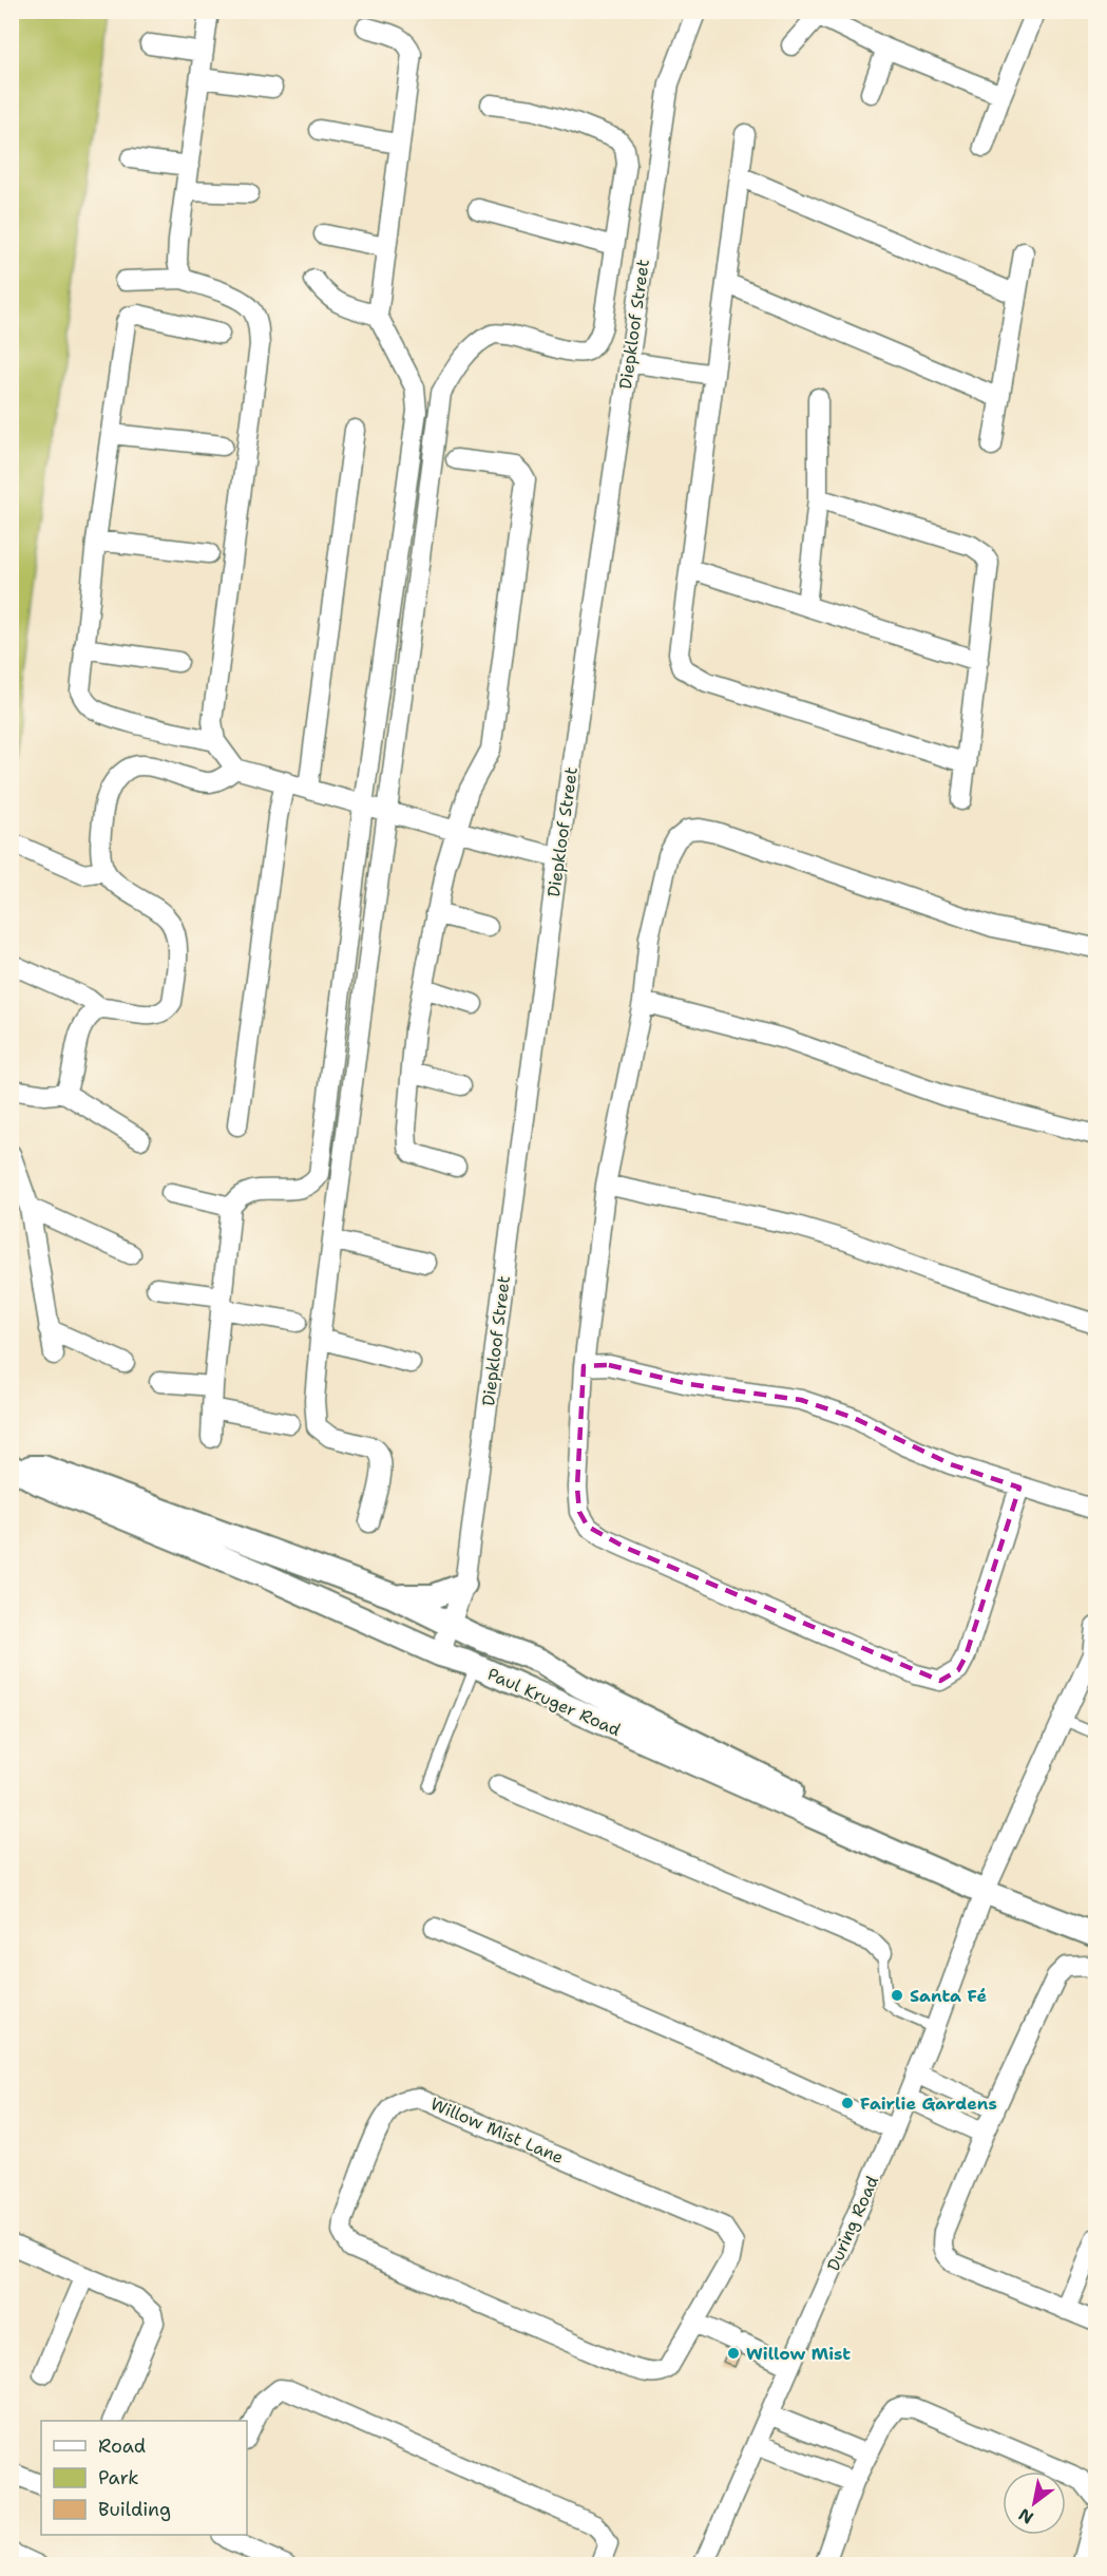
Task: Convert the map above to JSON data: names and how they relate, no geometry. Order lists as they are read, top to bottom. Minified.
{"streets":{"street":["Diepkloof Street","Paul Kruger Road","Willow Mist Lane","During Road"]},"crossings":[["Diepkloof Street","Paul Kruger Road"],["Paul Kruger Road","During Road"]],"places":["Santa Fé","Fairlie Gardens","Willow Mist"],"legend":["Road","Park","Building"],"north":"bottom left"}
